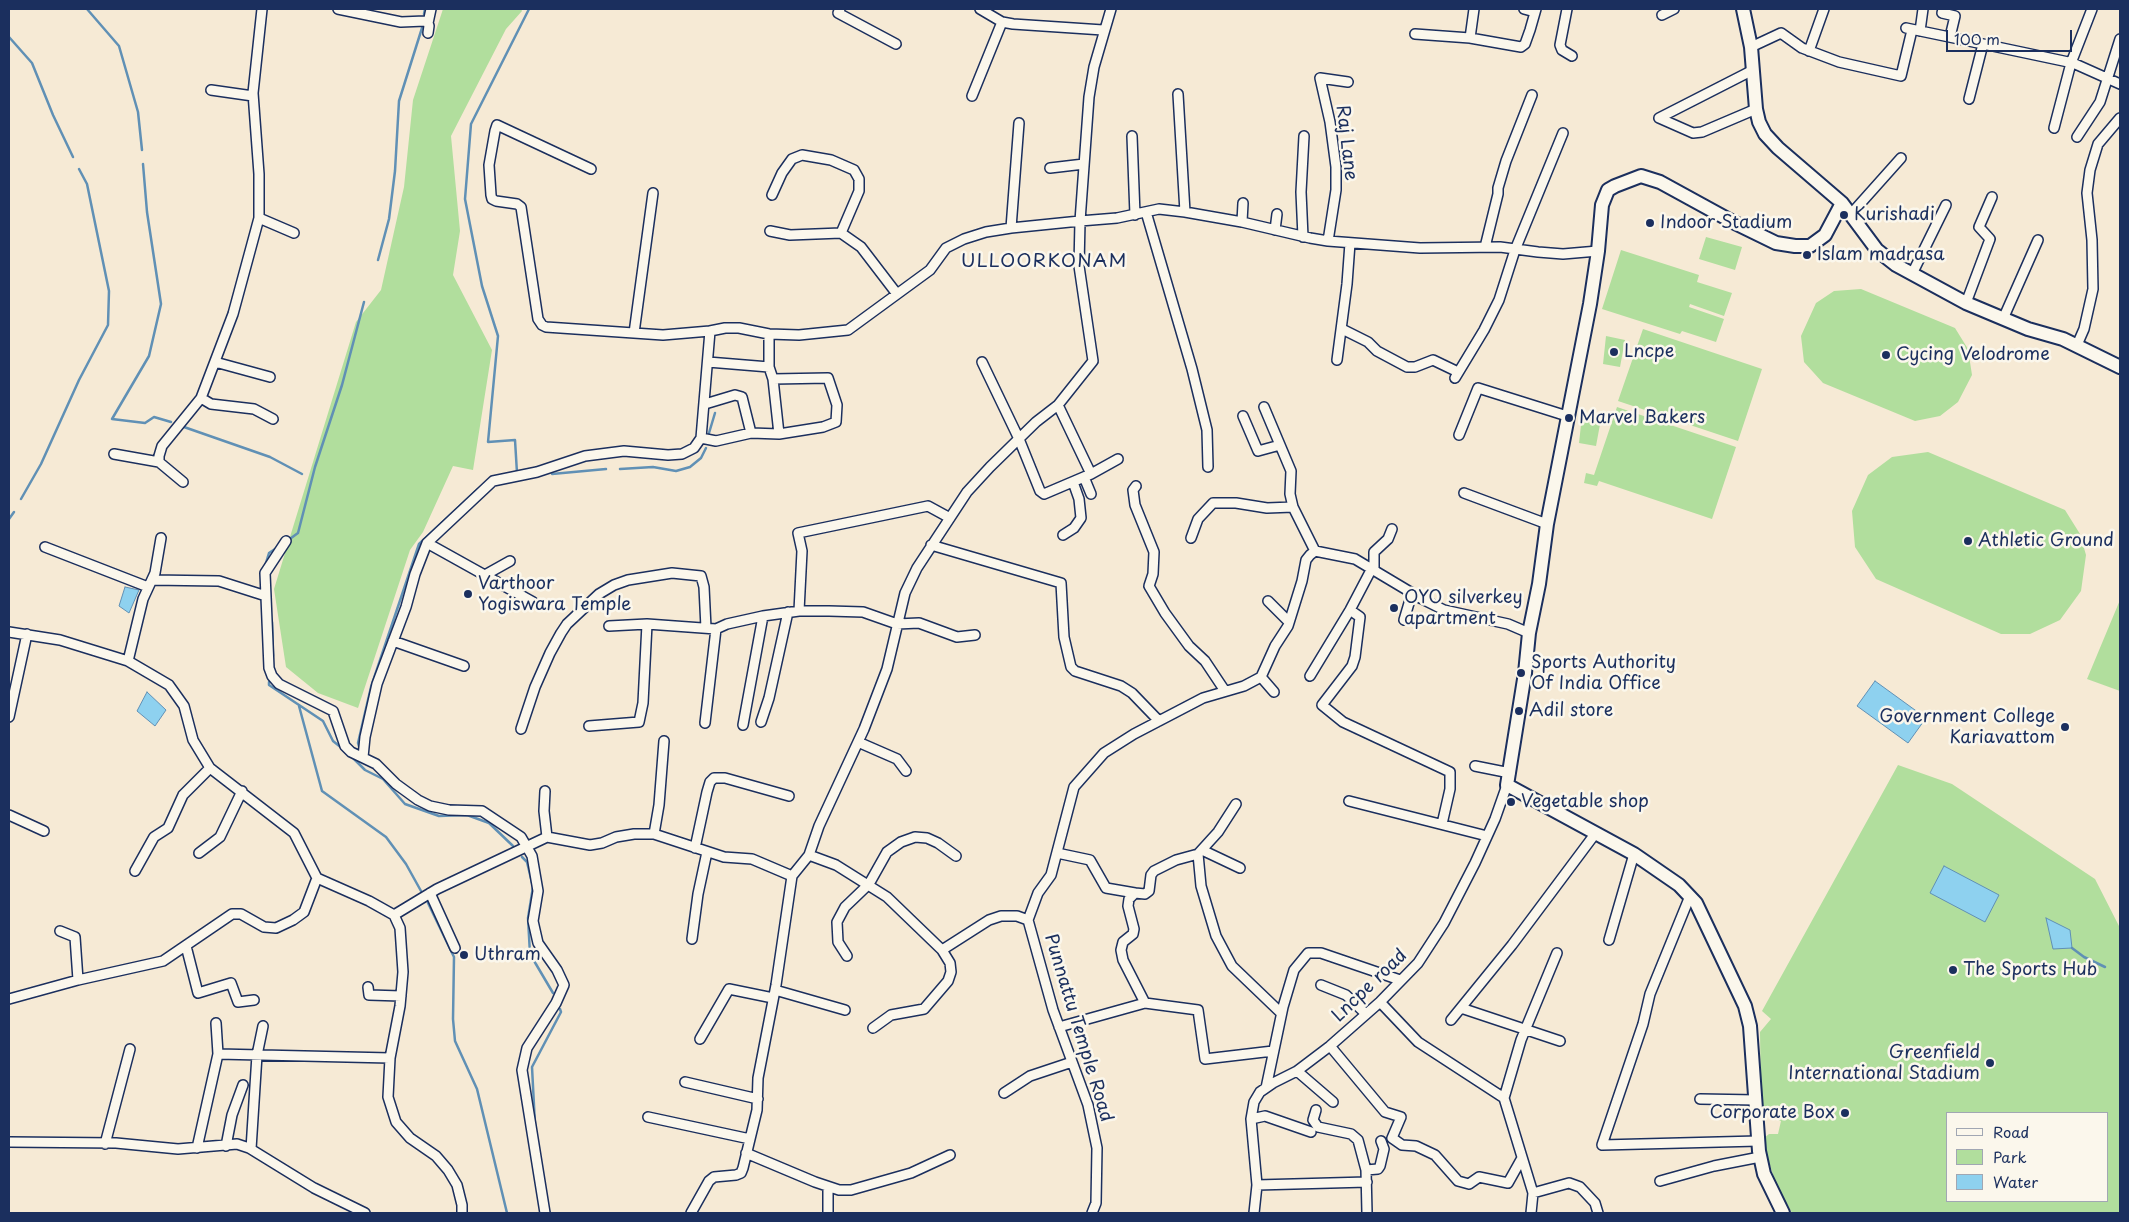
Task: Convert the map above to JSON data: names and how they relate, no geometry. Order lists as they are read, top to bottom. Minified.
{"streets":{"street":["Raj Lane","Lncpe road","Punnattu Temple Road"]},"districts":["ULLOORKONAM"],"places":["Kurishadi","Indoor Stadium","Islam madrasa","Lncpe","Cycing Velodrome","Marvel Bakers","Athletic Ground","Varthoor Yogiswara Temple","OYO silverkey apartment","Sports Authority Of India Office","Adil store","Government College Kariavattom","Vegetable shop","Uthram","The Sports Hub","Greenfield International Stadium","Corporate Box"],"legend":["Road","Park","Water"],"scale_bar":"100 m"}
